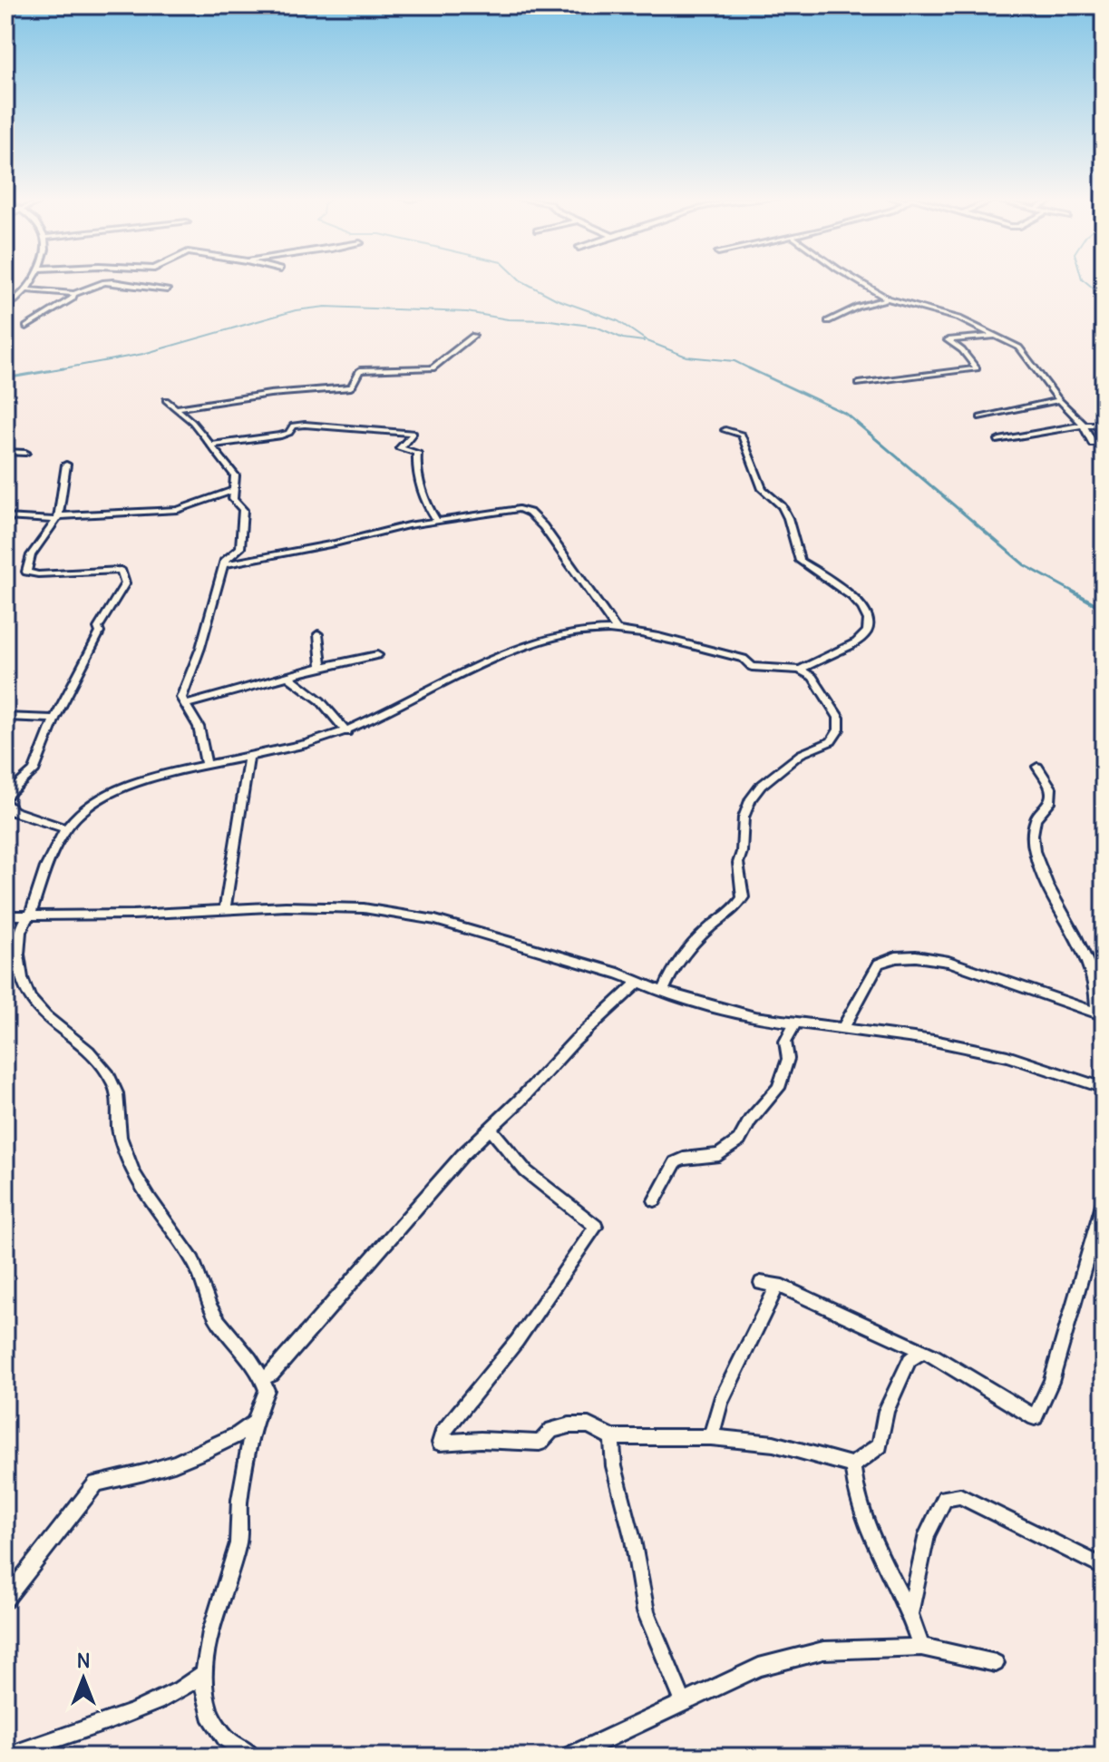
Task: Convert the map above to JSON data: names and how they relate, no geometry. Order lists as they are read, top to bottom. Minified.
{"north":"top"}
